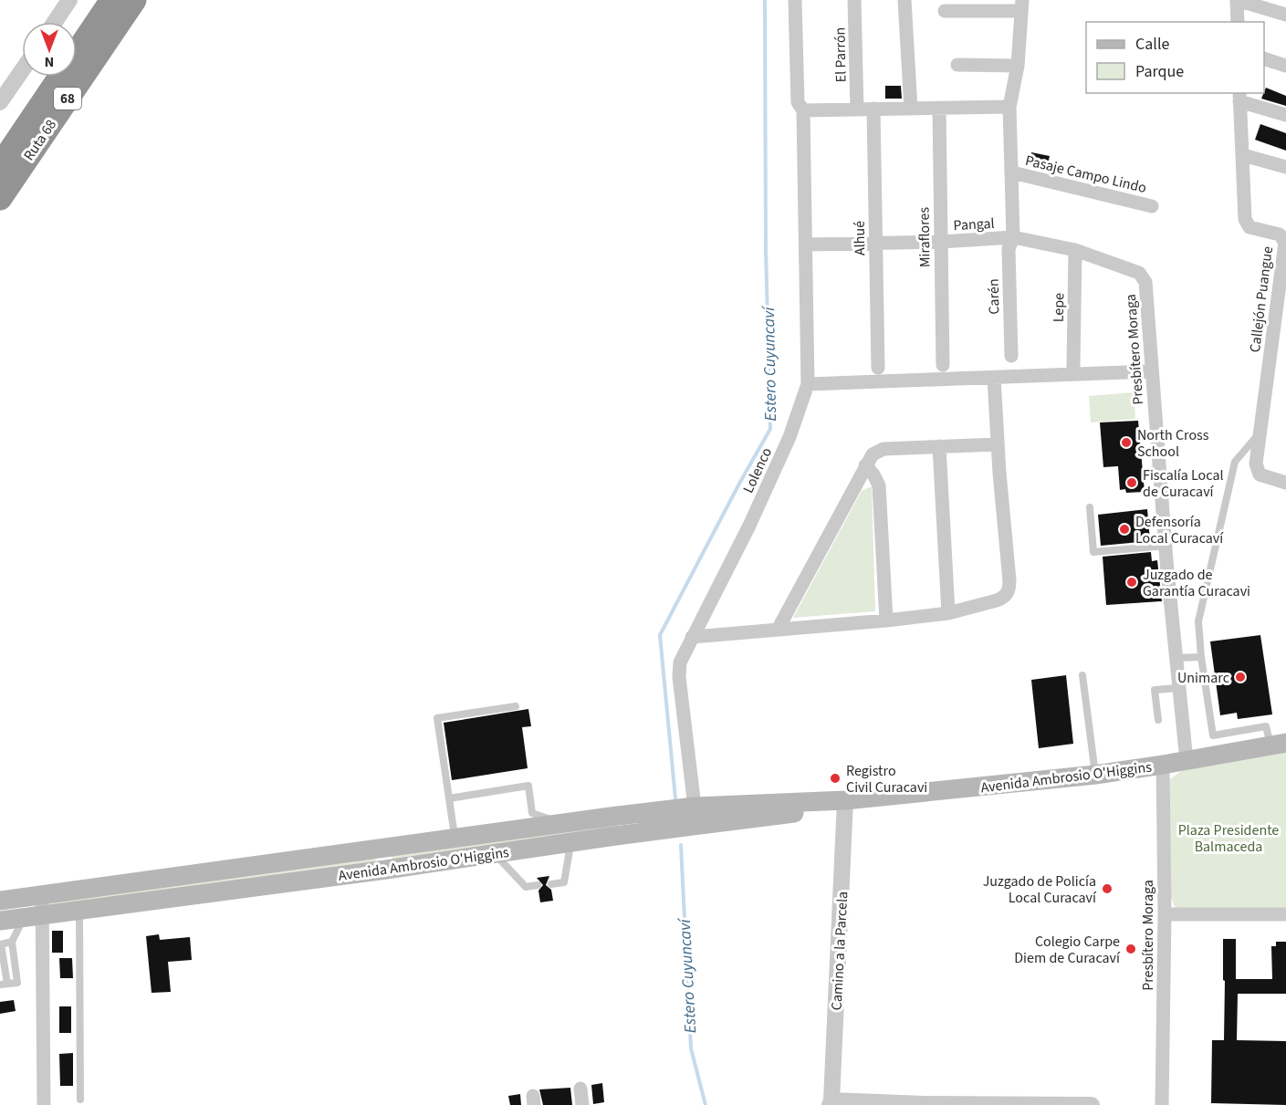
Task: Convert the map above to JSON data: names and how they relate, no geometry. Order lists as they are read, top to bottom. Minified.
{"streets":{"highway":["68","Ruta 68"],"main road":["Avenida Ambrosio O'Higgins"],"street":["El Parrón","Pasaje Campo Lindo","Pangal","Miraflores","Alhué","Carén","Callejón Puangue","Lepe","Presbítero Moraga","Lolenco","Camino a la Parcela"]},"crossings":[["Pangal","Miraflores"],["Pangal","Alhué"],["Pangal","Carén"],["Pangal","Presbítero Moraga"],["Pangal","Lolenco"],["Carén","Presbítero Moraga"],["Lepe","Presbítero Moraga"],["Presbítero Moraga","Avenida Ambrosio O'Higgins"],["Lolenco","Avenida Ambrosio O'Higgins"],["Avenida Ambrosio O'Higgins","Camino a la Parcela"]],"water":["Estero Cuyuncaví"],"parks":["Plaza Presidente Balmaceda"],"places":["North Cross School","Fiscalía Local de Curacaví","Defensoría Local Curacaví","Juzgado de Garantía Curacavi","Unimarc","Registro Civil Curacavi","Juzgado de Policía Local Curacaví","Colegio Carpe Diem de Curacaví"],"legend":["Calle","Parque"],"north":"bottom"}
